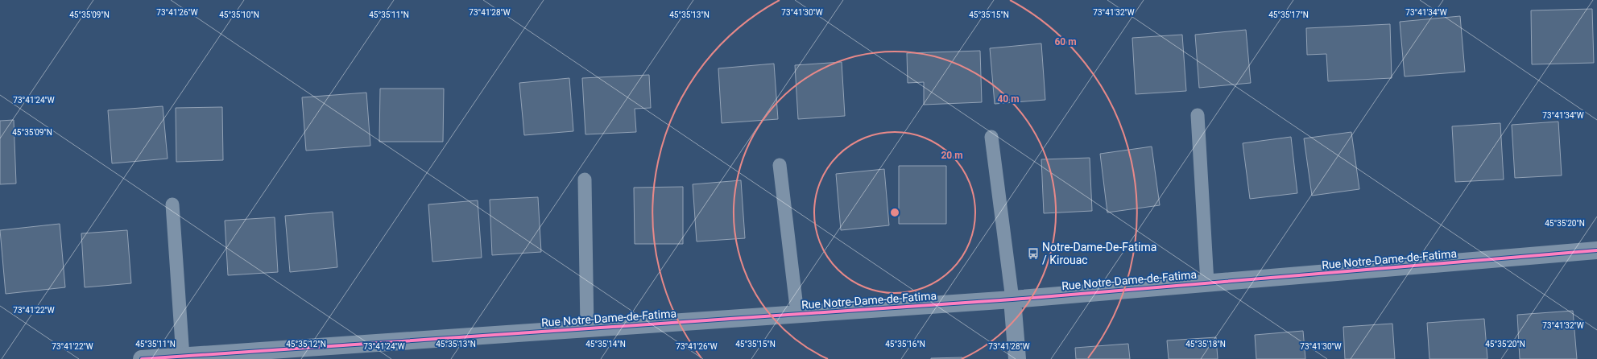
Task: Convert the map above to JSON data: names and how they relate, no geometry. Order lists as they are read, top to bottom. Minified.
{"streets":{"street":["Rue Notre-Dame-de-Fatima"]},"places":{"bus stop":["Notre-Dame-De-Fatima / Kirouac"]},"coordinates":["73°41'26\"W","73°41'28\"W","73°41'30\"W","73°41'32\"W","73°41'34\"W","45°35'10\"N","45°35'11\"N","45°35'15\"N","45°35'09\"N","45°35'13\"N","45°35'17\"N","73°41'24\"W","45°35'20\"N","73°41'22\"W","45°35'12\"N","45°35'14\"N","45°35'16\"N","45°35'18\"N"],"rings":["60 m","40 m","20 m"]}
